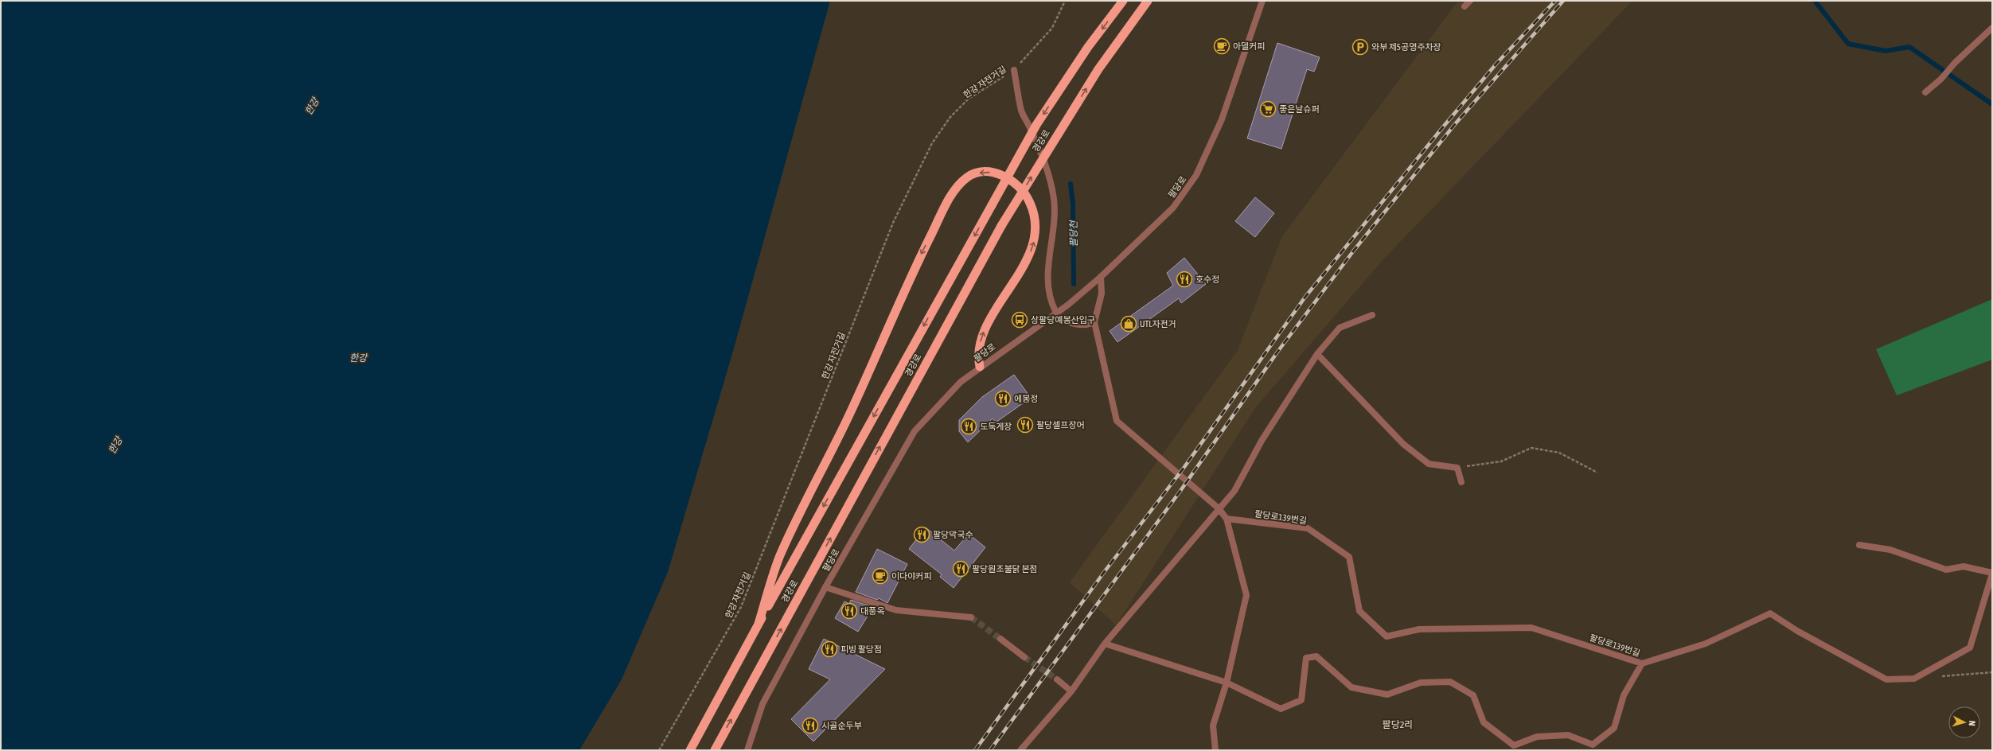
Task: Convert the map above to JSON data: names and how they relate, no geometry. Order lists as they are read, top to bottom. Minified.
{"streets":{"highway":["경강로"],"street":["팔당로","팔당로139번길"],"path":["한강 자전거길"]},"districts":["팔당2리"],"water":["한강","팔당천"],"places":{"cafe":["아델커피","이다야커피"],"parking":["와부 제5공영주차장"],"supermarket":["좋은날슈퍼"],"restaurant":["호수정","에봉정","팔당셀프장어","도둑게장","팔당막국수","팔당원조불닭 본점","대풍옥","피빙 팔당점","시골순두부"],"bus stop":["상팔당예봉산입구"],"shop":["UTL자전거"]},"north":"right"}
